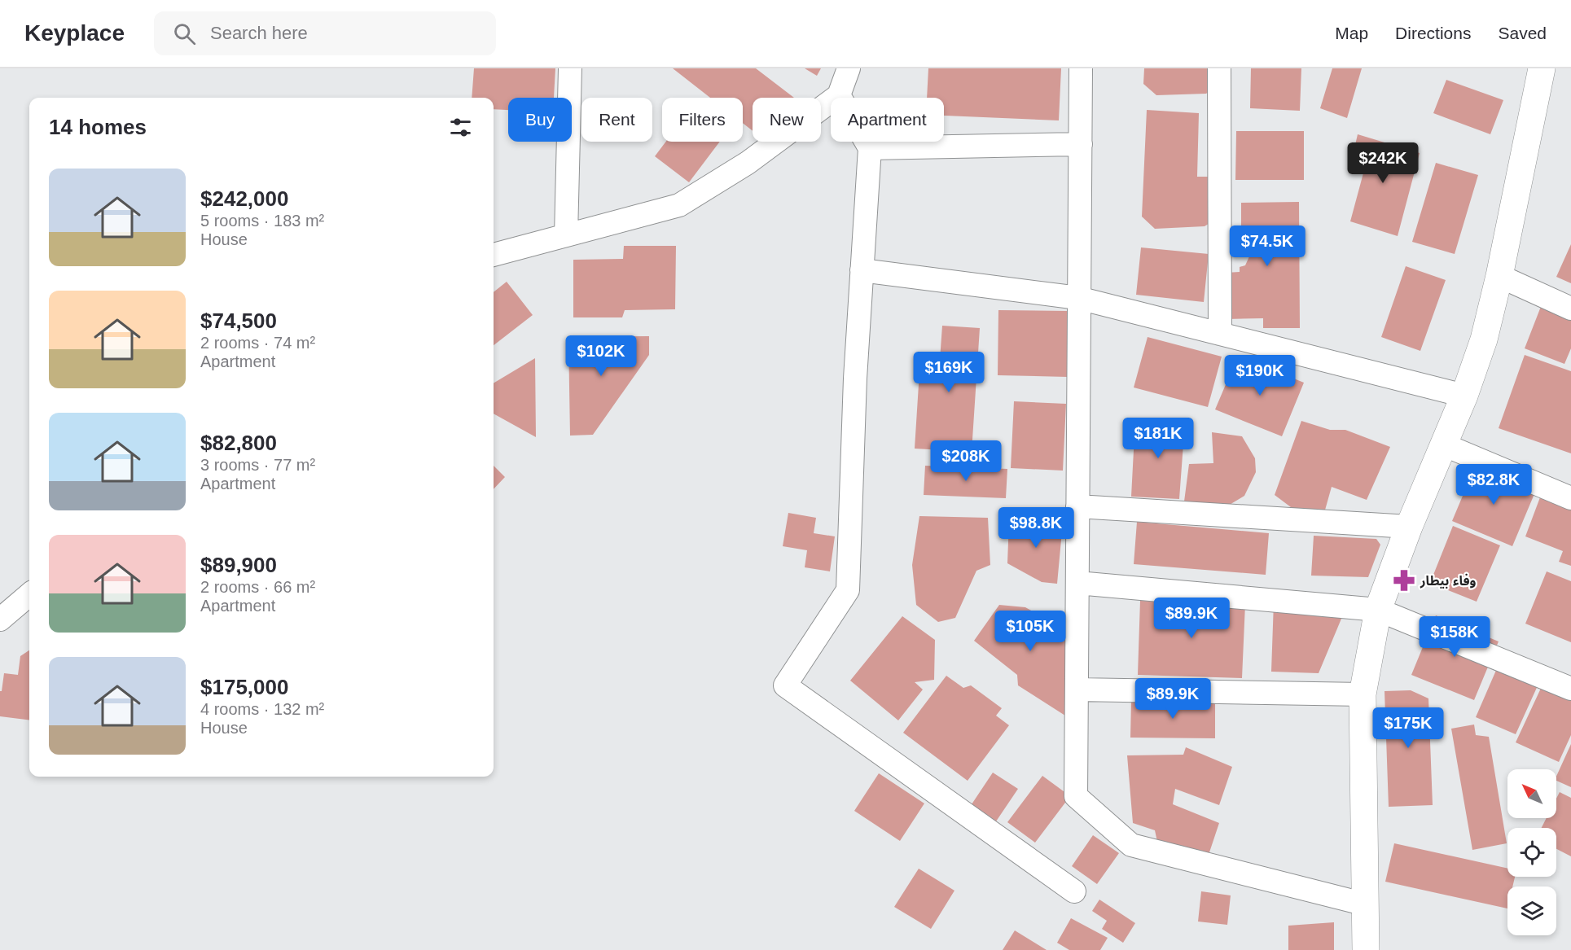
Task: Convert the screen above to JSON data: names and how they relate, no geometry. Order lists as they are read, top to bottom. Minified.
{"places":{"pharmacy":["وفاء بيطار"]},"north":"top left","page":{"header":"Keyplace","search":"Search here","nav":["Map","Directions","Saved"],"chip":["Buy","Rent","Filters","New","Apartment"],"heading":"14 homes","price":["$242K","$74.5K","$102K","$169K","$190K","$181K","$208K","$82.8K","$98.8K","$89.9K","$105K","$158K","$89.9K","$175K"],"list":[{"name":"$242,000","note":"5 rooms · 183 m² · House"},{"name":"$74,500","note":"2 rooms · 74 m² · Apartment"},{"name":"$82,800","note":"3 rooms · 77 m² · Apartment"},{"name":"$89,900","note":"2 rooms · 66 m² · Apartment"},{"name":"$175,000","note":"4 rooms · 132 m² · House"}]}}
